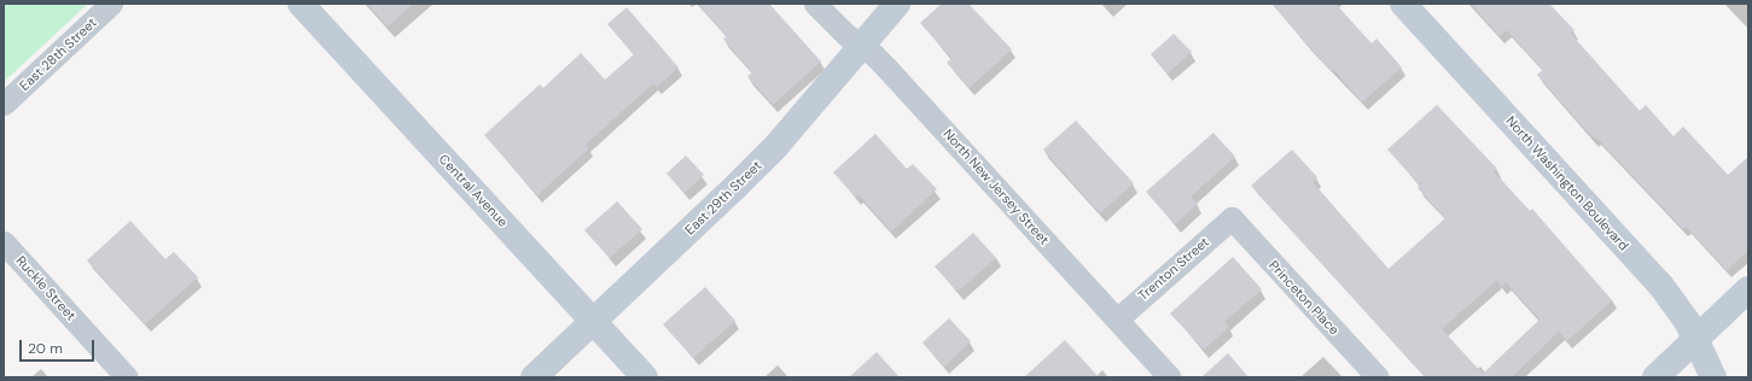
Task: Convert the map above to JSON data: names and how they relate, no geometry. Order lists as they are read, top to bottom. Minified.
{"streets":{"main road":["North Washington Boulevard","Central Avenue","East 29th Street"],"street":["East 28th Street","North New Jersey Street","Trenton Street","Ruckle Street","Princeton Place"]},"crossings":[["North New Jersey Street","East 29th Street"],["North New Jersey Street","Trenton Street"],["Central Avenue","East 29th Street"],["Trenton Street","Princeton Place"]],"scale_bar":"20 m"}
